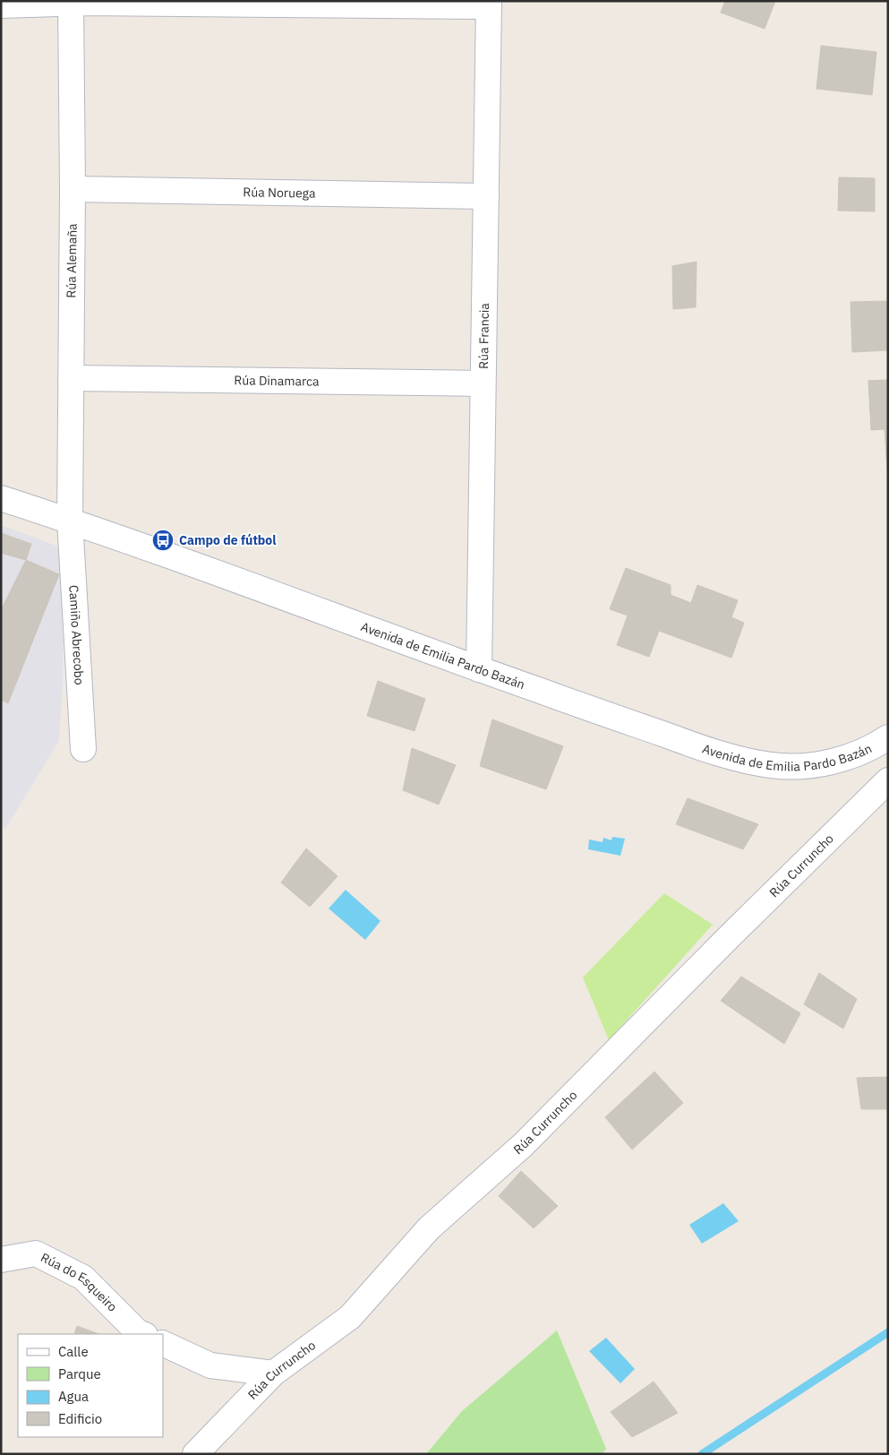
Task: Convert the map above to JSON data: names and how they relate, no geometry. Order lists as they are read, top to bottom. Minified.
{"streets":{"street":["Rúa Noruega","Rúa Alemaña","Rúa Francia","Rúa Dinamarca","Camiño Abrecobo","Avenida de Emilia Pardo Bazán","Rúa Curruncho","Rúa do Esqueiro"]},"crossings":[["Rúa Noruega","Rúa Alemaña"],["Rúa Noruega","Rúa Francia"],["Rúa Alemaña","Rúa Dinamarca"],["Rúa Alemaña","Camiño Abrecobo"],["Rúa Alemaña","Avenida de Emilia Pardo Bazán"],["Rúa Francia","Rúa Dinamarca"],["Rúa Francia","Avenida de Emilia Pardo Bazán"],["Camiño Abrecobo","Avenida de Emilia Pardo Bazán"]],"places":{"bus stop":["Campo de fútbol"]},"legend":["Calle","Parque","Agua","Edificio"]}
